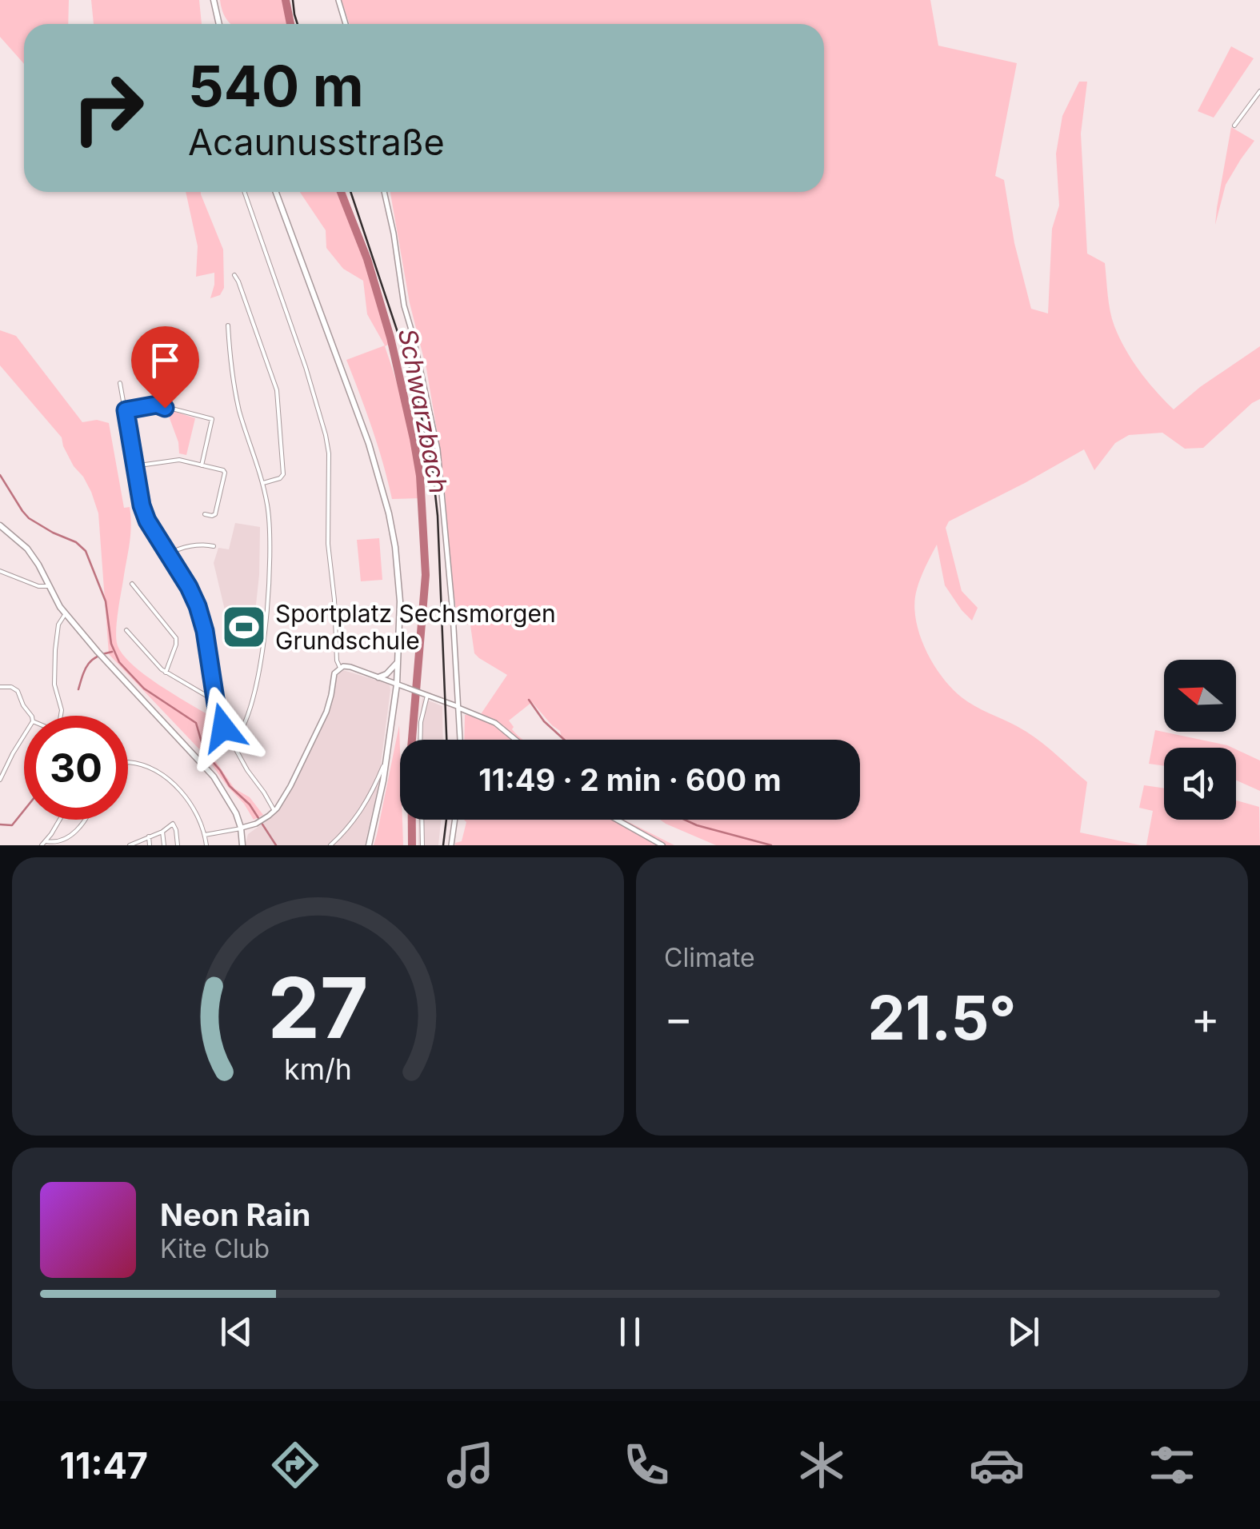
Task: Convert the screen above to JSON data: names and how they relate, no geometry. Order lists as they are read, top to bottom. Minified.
{"water":["Schwarzbach"],"places":{"sports":["Sportplatz Sechsmorgen Grundschule"]},"north":"left","page":{"turn":["540 m","Acaunusstraße"],"limit":"30","trip":"11:49 · 2 min · 600 m","tile":"Climate","heat":["−","21.5°","+"],"song":["Neon Rain","Kite Club"],"tabs":"11:47","gauge":["27","km/h"]}}
